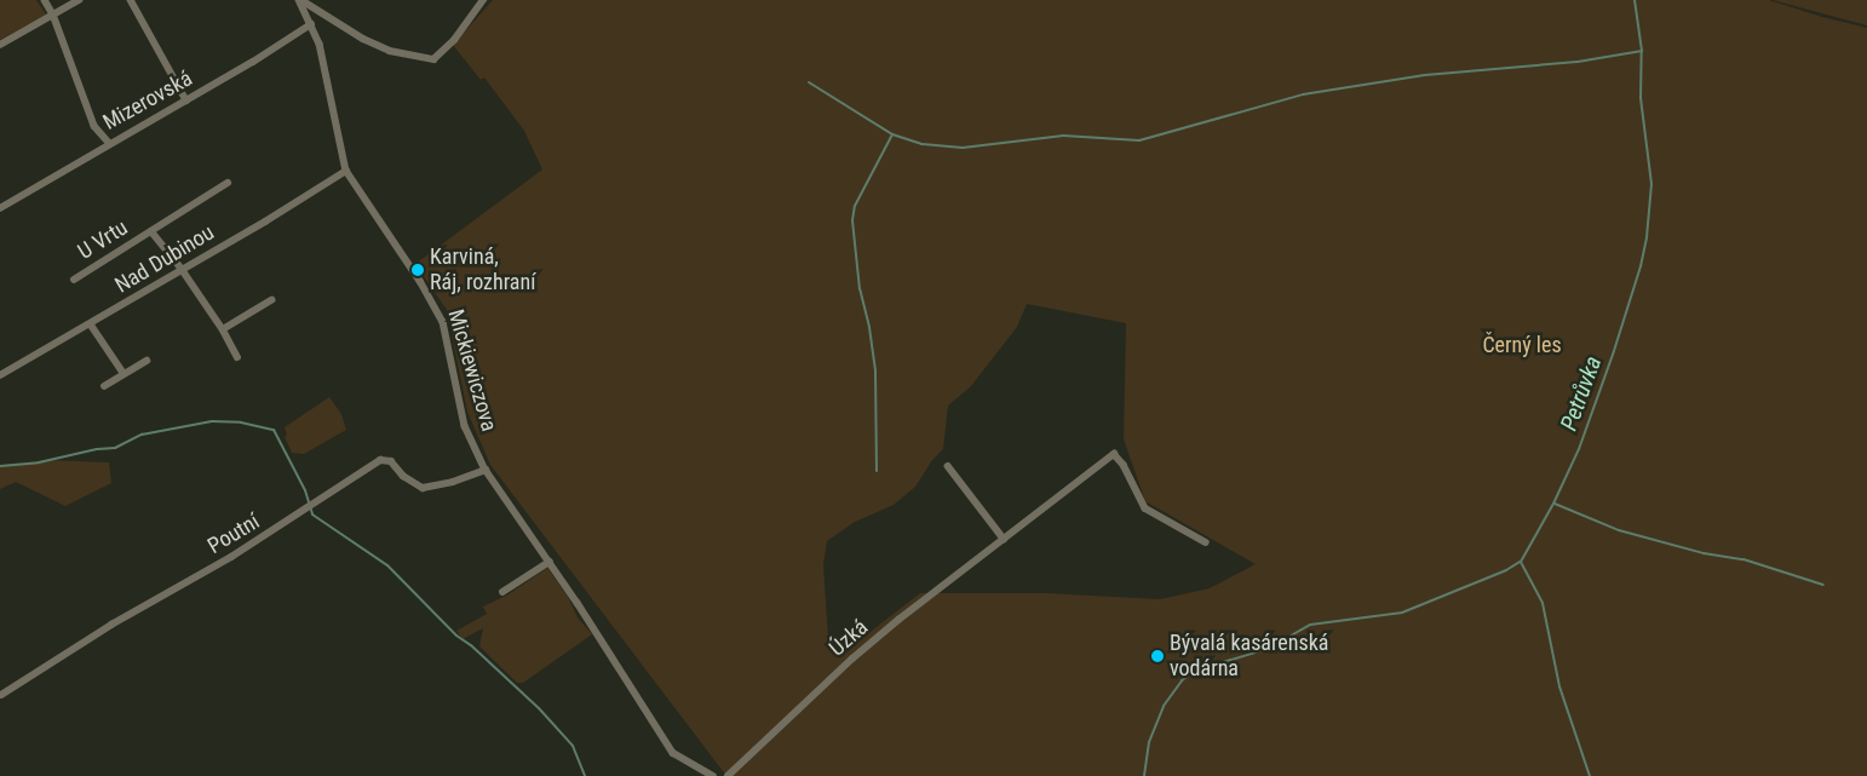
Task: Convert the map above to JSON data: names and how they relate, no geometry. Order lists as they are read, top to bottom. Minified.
{"streets":{"street":["Mizerovská","U Vrtu","Nad Dubinou","Mickiewiczova","Poutní","Úzká"]},"crossings":[["Mizerovská","Mickiewiczova"],["U Vrtu","Nad Dubinou"],["Nad Dubinou","Mickiewiczova"],["Mickiewiczova","Poutní"]],"water":["Petrůvka"],"parks":["Černý les"],"places":["Karviná, Ráj, rozhraní","Bývalá kasárenská vodárna"]}
